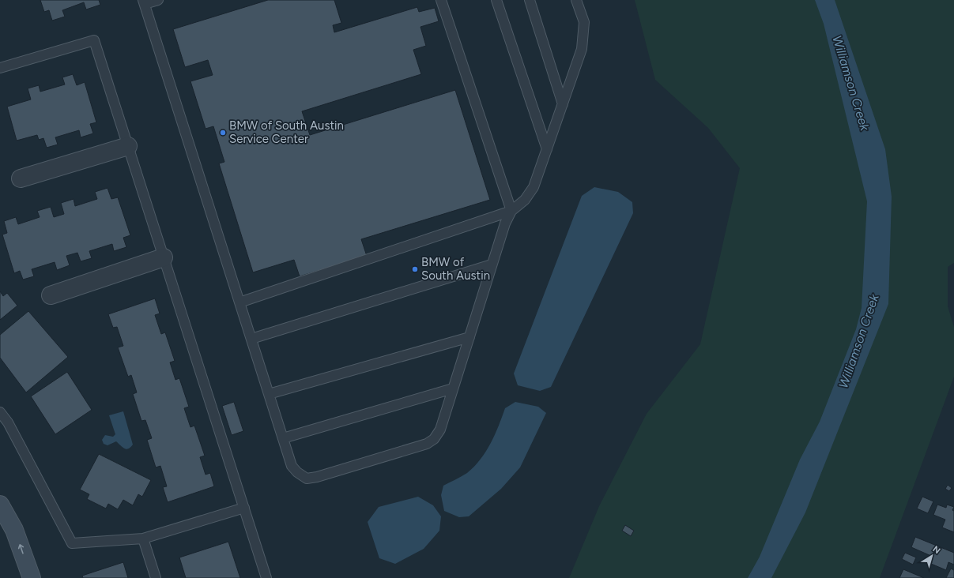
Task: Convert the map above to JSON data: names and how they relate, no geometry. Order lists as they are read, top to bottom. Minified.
{"water":["Williamson Creek"],"places":["BMW of South Austin Service Center","BMW of South Austin"],"north":"top right"}
